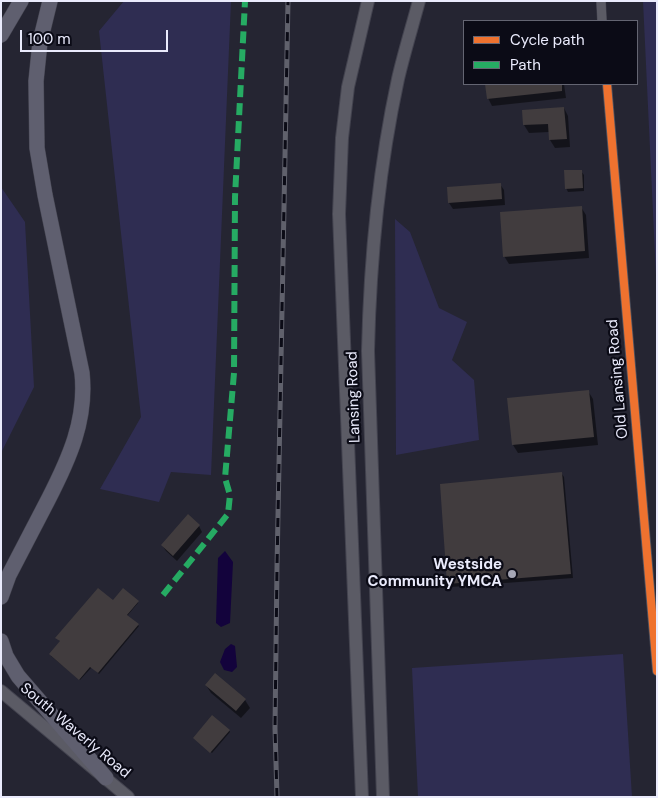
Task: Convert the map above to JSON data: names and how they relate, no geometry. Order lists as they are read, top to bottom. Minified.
{"streets":{"main road":["Lansing Road","South Waverly Road"],"street":["Old Lansing Road"]},"places":["Westside Community YMCA"],"legend":["Cycle path","Path"],"scale_bar":"100 m"}
